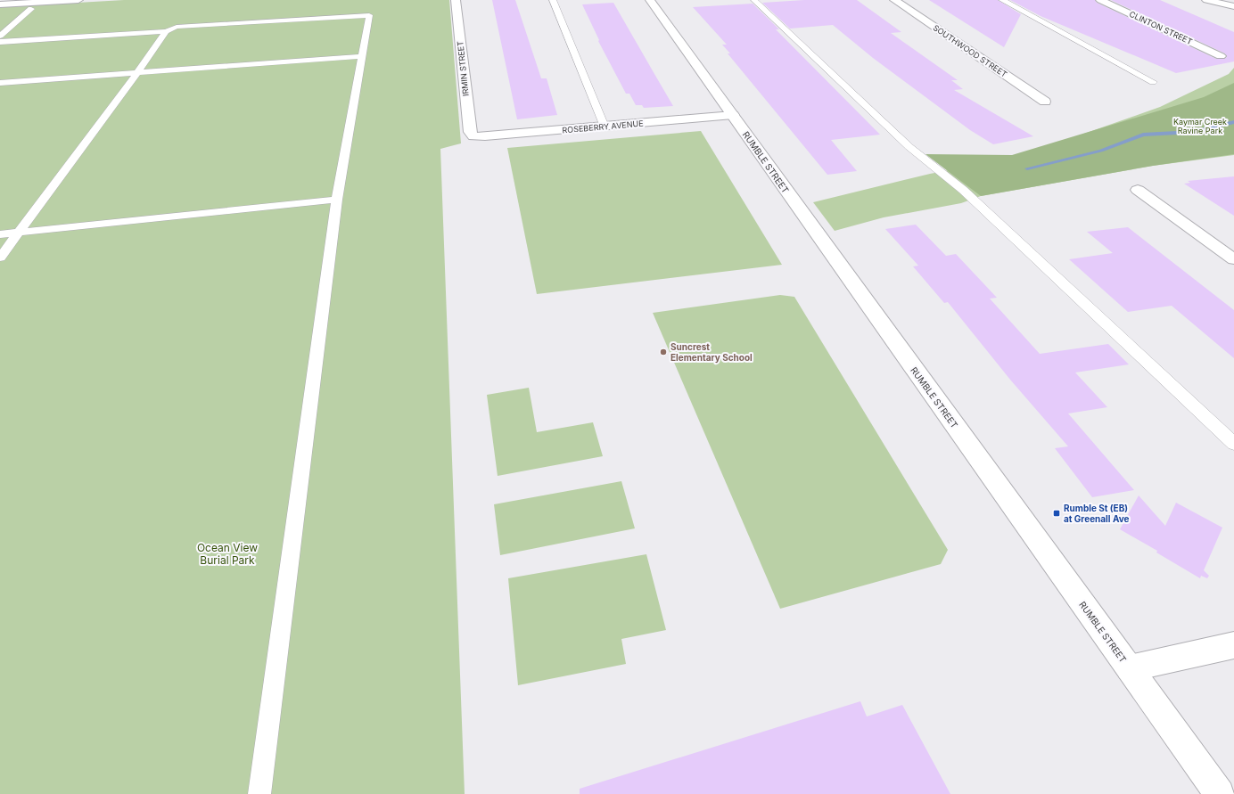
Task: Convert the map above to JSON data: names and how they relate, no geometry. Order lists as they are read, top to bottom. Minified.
{"streets":{"street":["CLINTON STREET","SOUTHWOOD STREET","IRMIN STREET","ROSEBERRY AVENUE","RUMBLE STREET"]},"crossings":[["IRMIN STREET","ROSEBERRY AVENUE"],["ROSEBERRY AVENUE","RUMBLE STREET"]],"parks":["Kaymar Creek Ravine Park","Ocean View Burial Park"],"places":{"other":["Suncrest Elementary School"],"transit":["Rumble St (EB) at Greenall Ave"]}}
